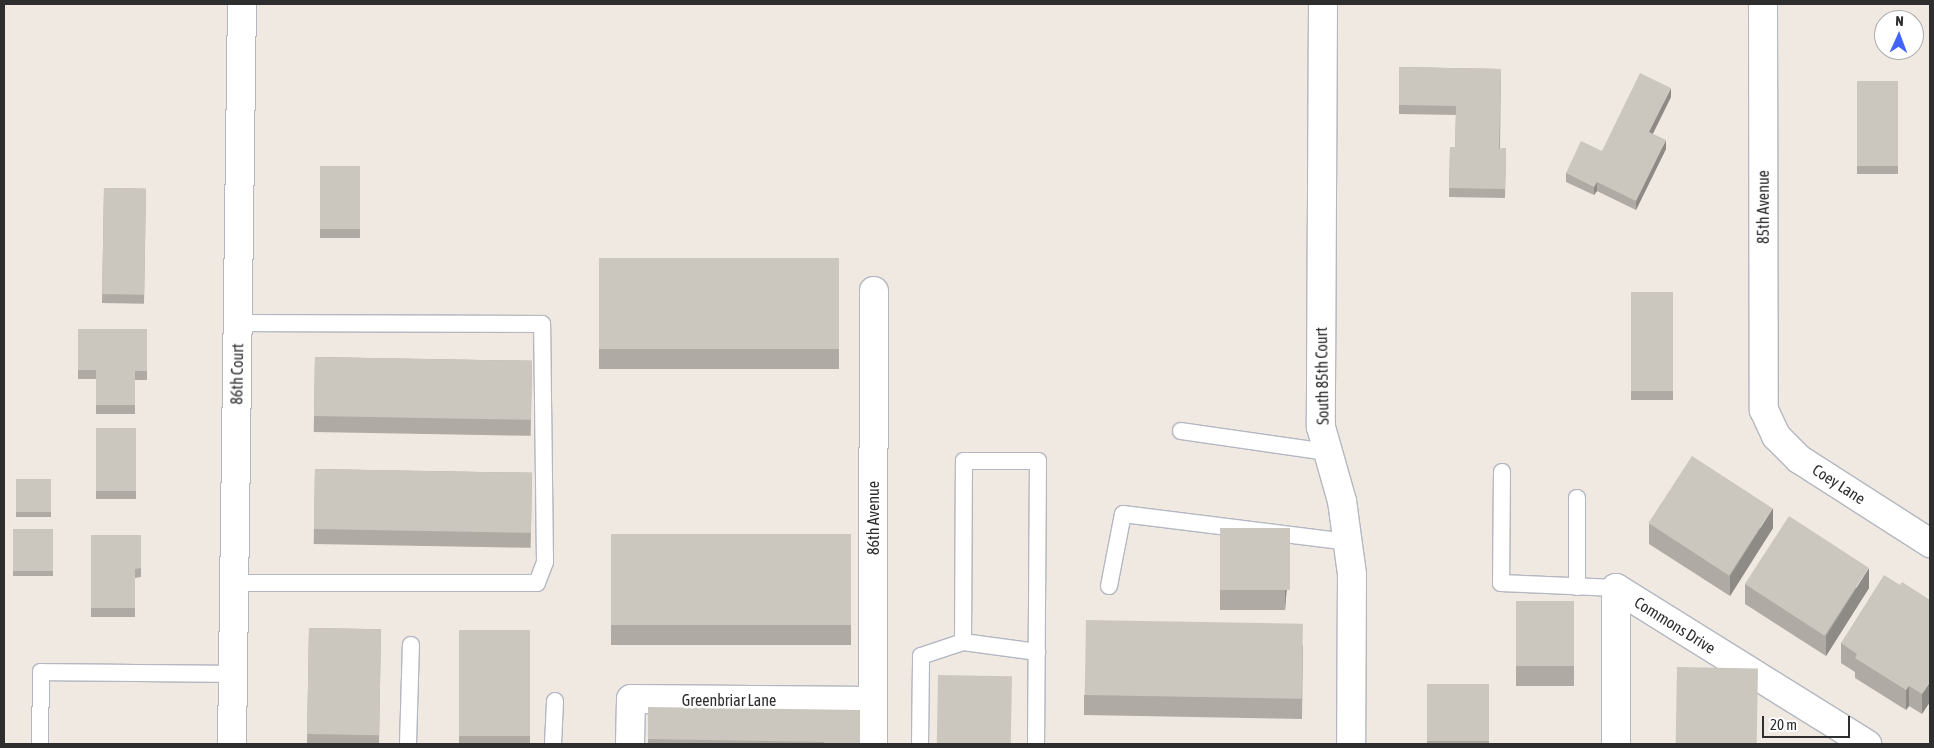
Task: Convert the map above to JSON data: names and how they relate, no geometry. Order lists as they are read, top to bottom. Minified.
{"streets":{"street":["85th Avenue","86th Court","South 85th Court","Coey Lane","86th Avenue","Commons Drive","Greenbriar Lane"]},"crossings":[["85th Avenue","Coey Lane"],["86th Avenue","Greenbriar Lane"]],"scale_bar":"20 m","north":"top"}
